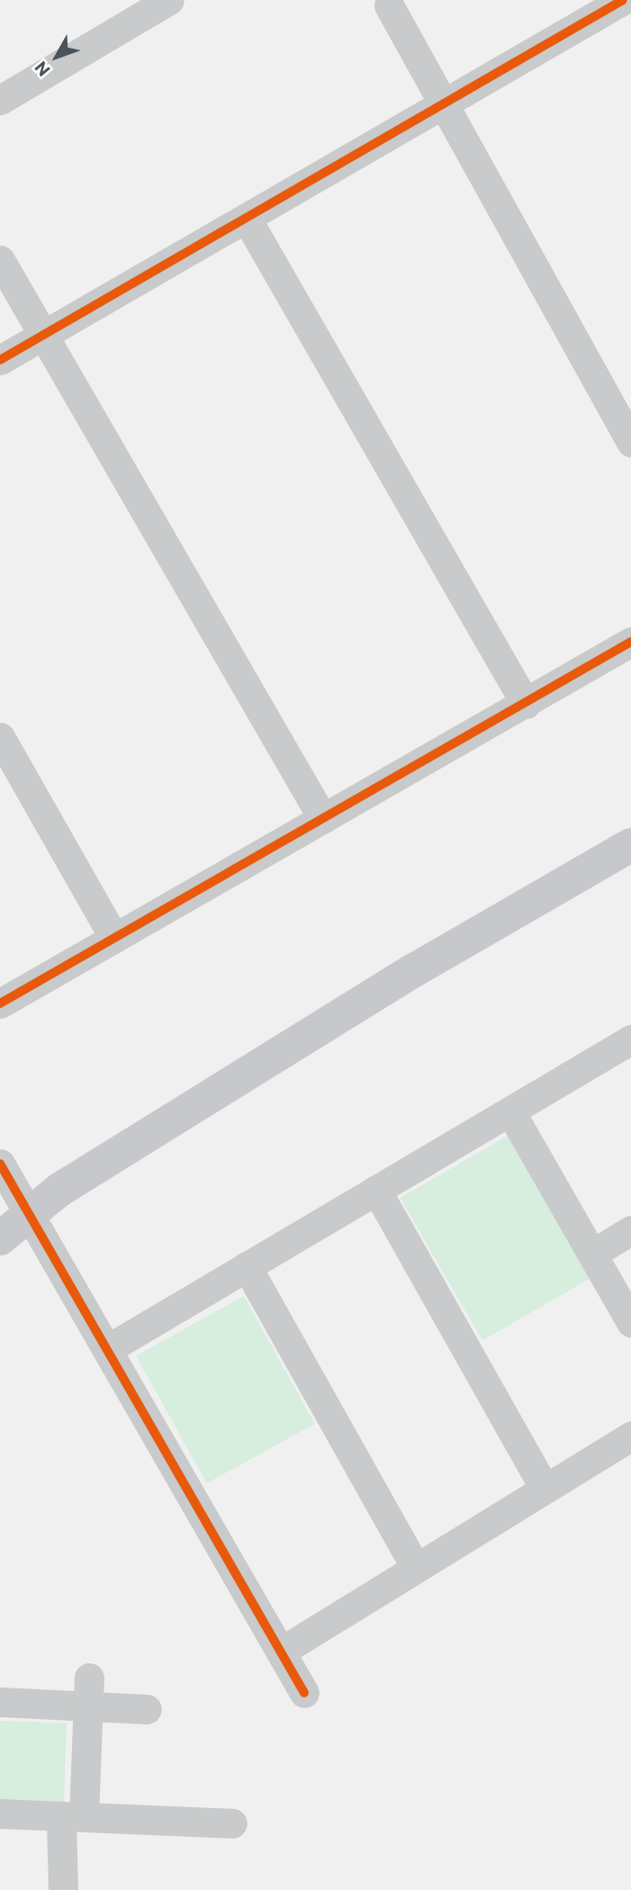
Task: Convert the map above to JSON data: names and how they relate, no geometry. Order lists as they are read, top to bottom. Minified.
{"north":"bottom left"}
